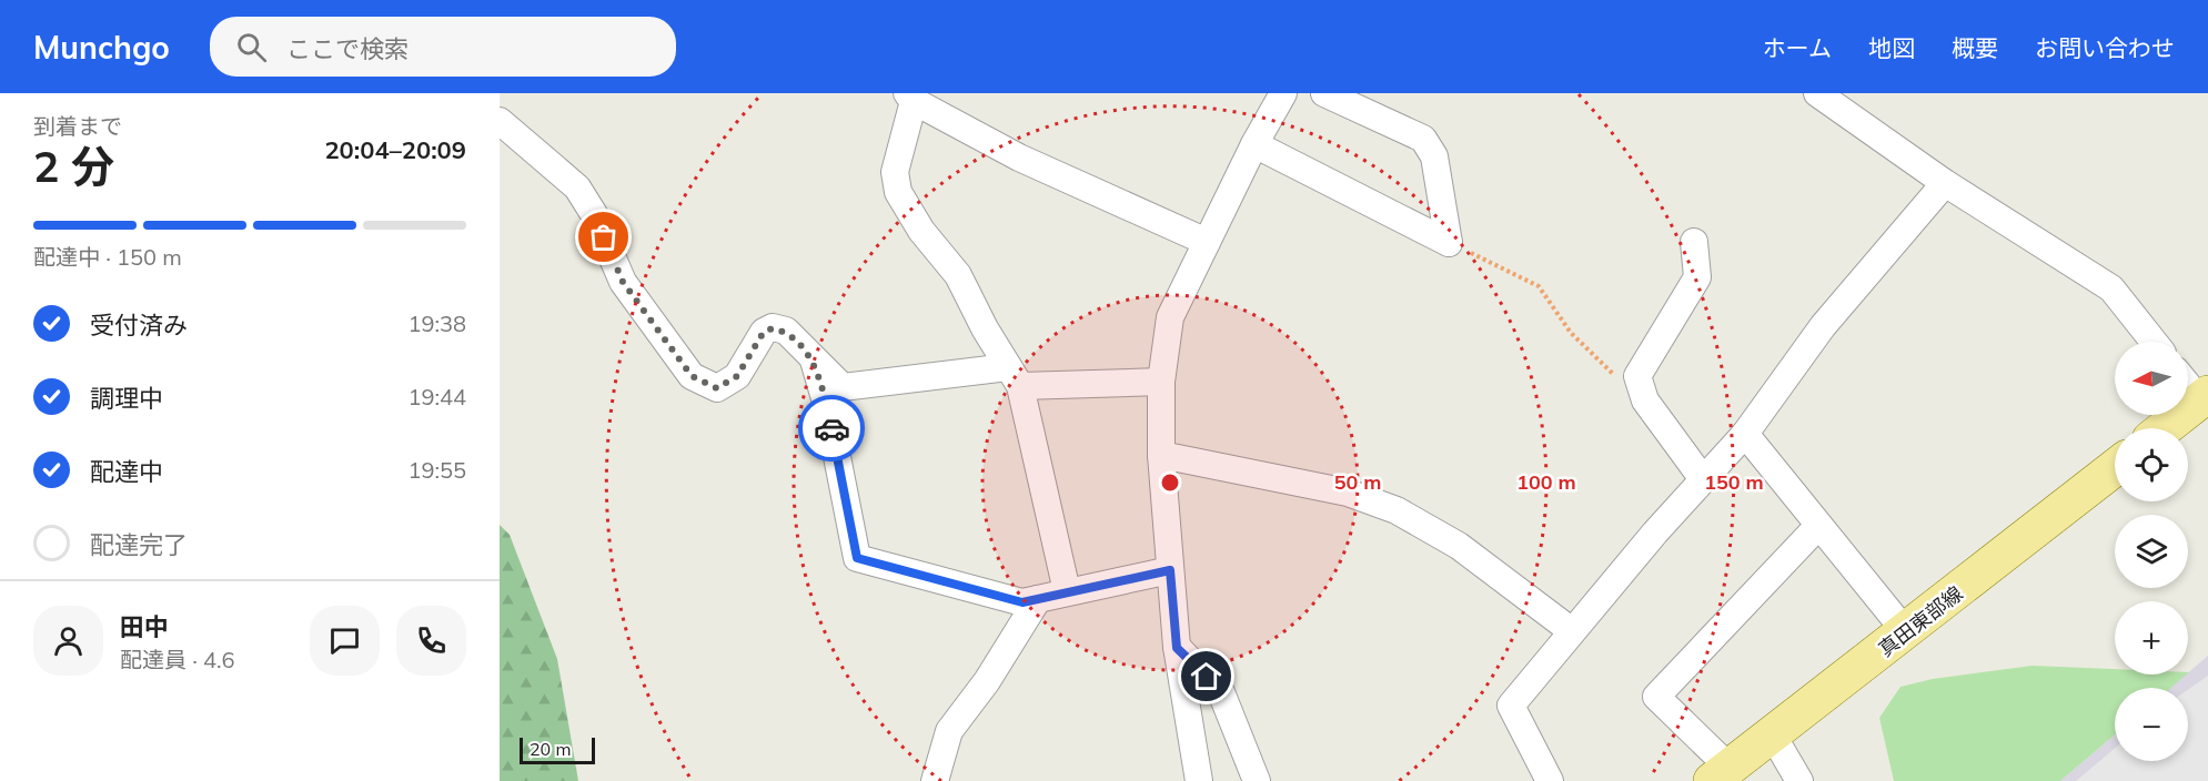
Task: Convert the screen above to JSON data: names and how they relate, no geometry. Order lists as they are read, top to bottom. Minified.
{"streets":{"main road":["真田東部線"]},"scale_bar":"20 m","north":"left","page":{"header":"Munchgo","search":"ここで検索","nav":["ホーム","地図","概要","お問い合わせ"],"heading":["2 分","到着まで","20:04–20:09"],"panel":["田中","配達員 · 4.6"],"bar":"配達中 · 150 m","list":[["受付済み","19:38"],["調理中","19:44"],["配達中","19:55"],"配達完了"],"map_buttons":["+","−"],"scale":"20 m"},"rings":["50 m","100 m","150 m"]}
